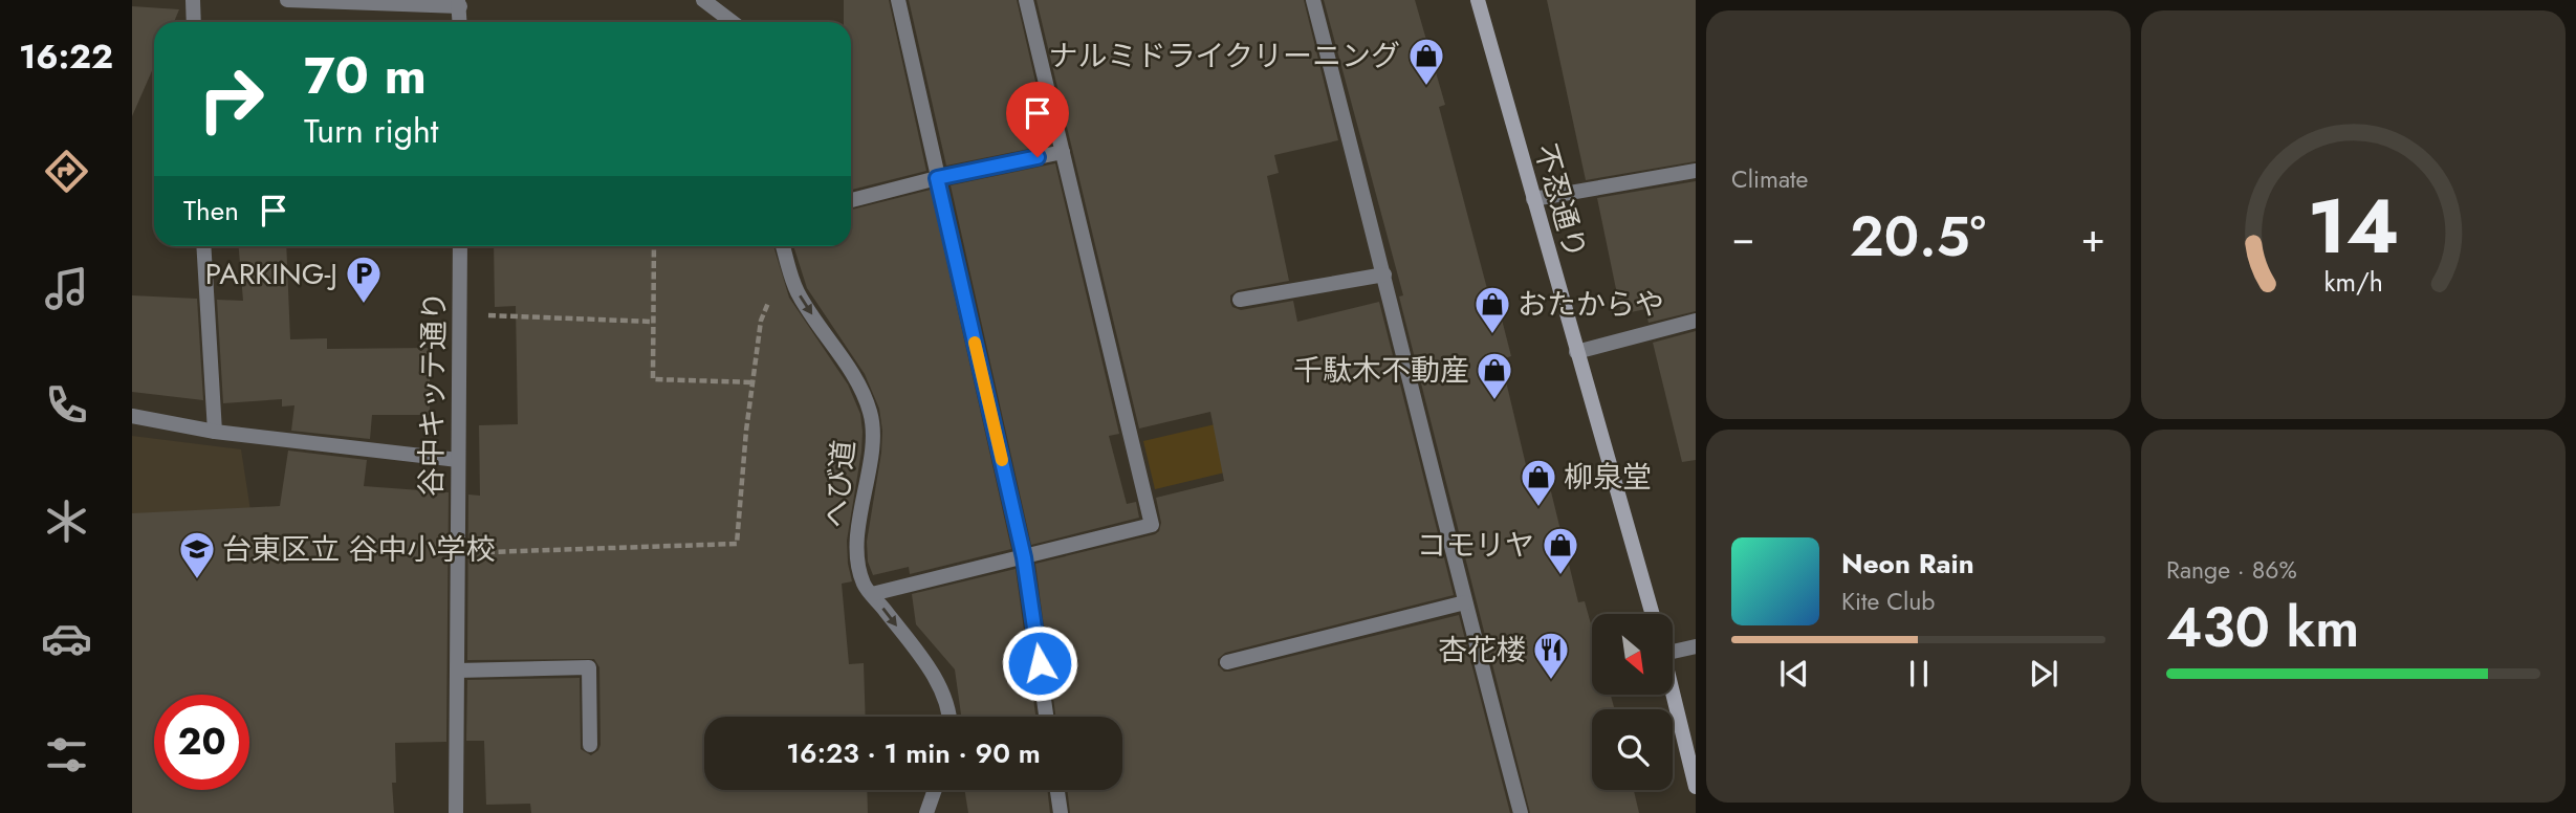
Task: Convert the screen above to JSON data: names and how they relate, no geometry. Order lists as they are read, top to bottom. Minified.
{"streets":{"main road":["不忍通り"],"street":["谷中キッテ通り","へび道"]},"places":{"shop":["ナルミドライクリーニング","おたからや","千駄木不動産","柳泉堂","コモリヤ"],"parking":["PARKING-J"],"school or university":["台東区立 谷中小学校"],"restaurant":["杏花楼"]},"north":"bottom right","page":{"tabs":"16:22","tile":["Climate",["Range · 86%","430 km"]],"turn":["70 m","Turn right"],"then":"Then","heat":["−","20.5°","+"],"song":["Neon Rain","Kite Club"],"limit":"20","trip":"16:23 · 1 min · 90 m","gauge":["14","km/h"]}}
